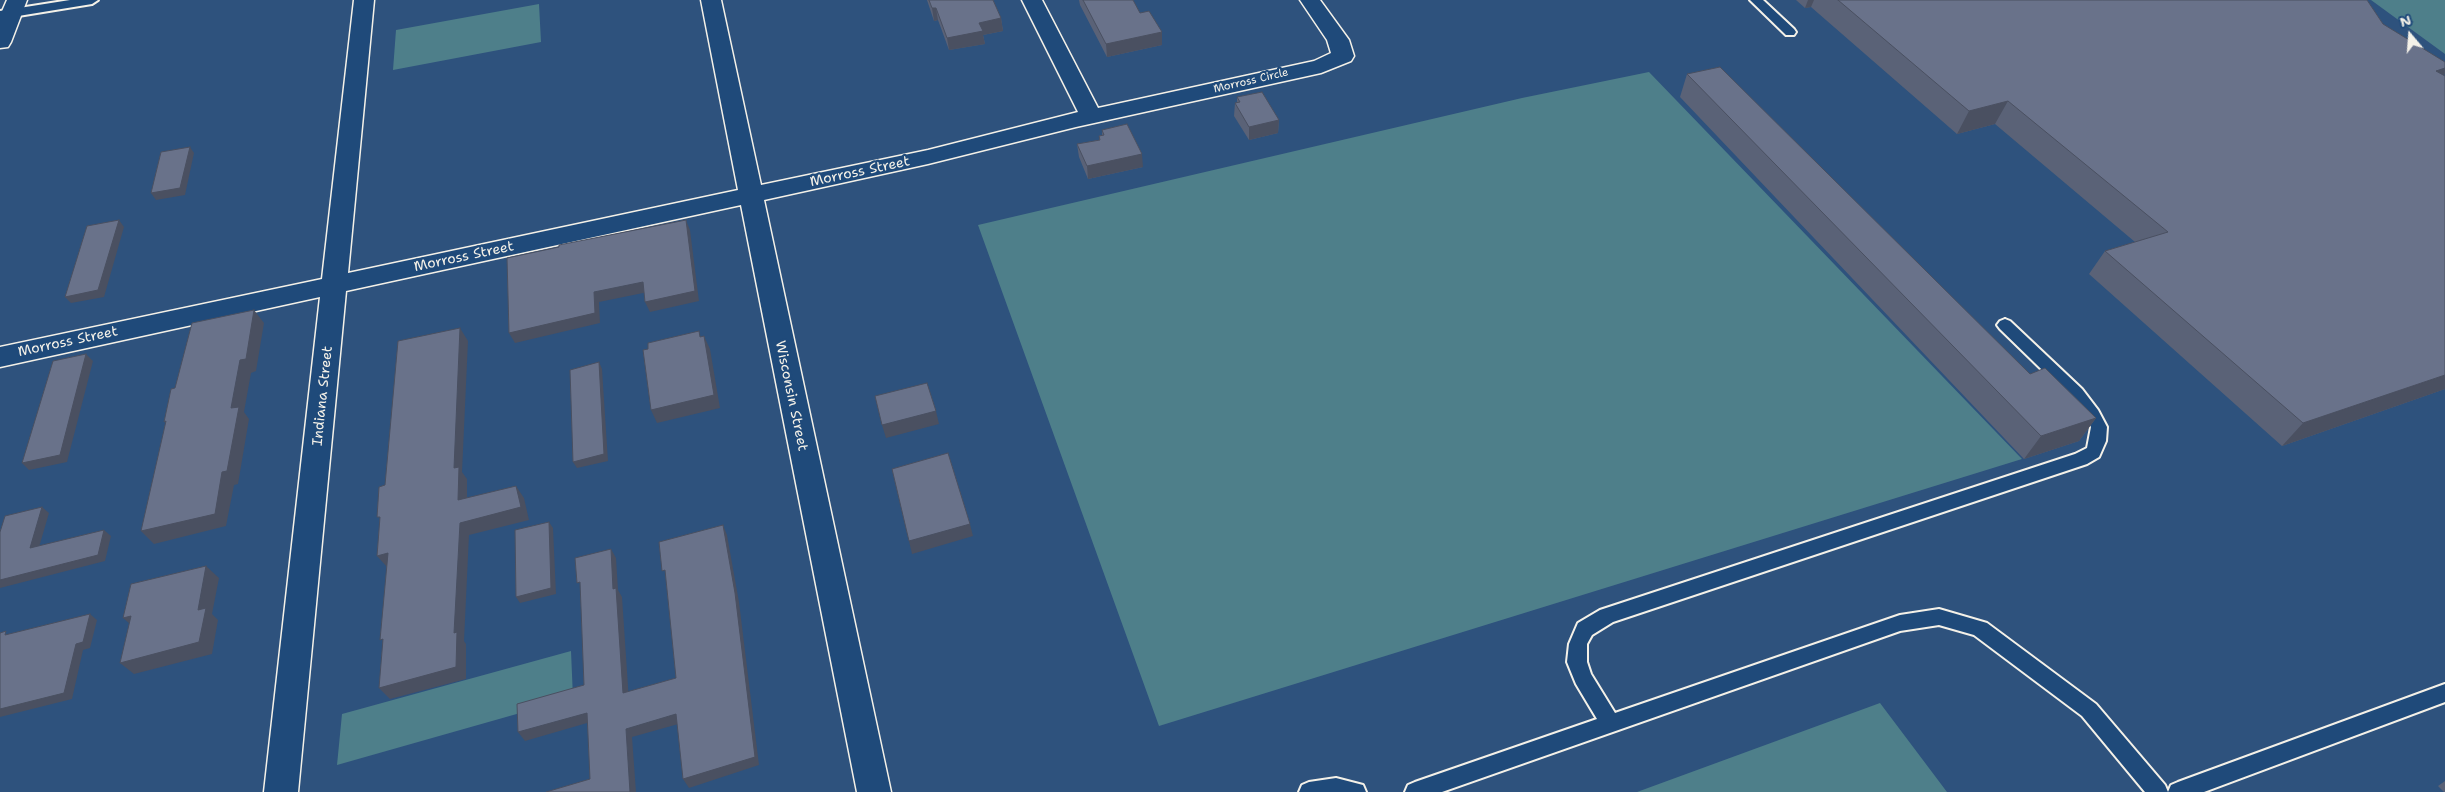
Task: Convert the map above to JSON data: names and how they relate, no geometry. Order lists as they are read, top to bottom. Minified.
{"streets":{"street":["Morross Circle","Morross Street","Indiana Street","Wisconsin Street"]},"crossings":[["Morross Circle","Morross Street"],["Morross Street","Indiana Street"],["Morross Street","Wisconsin Street"]],"north":"top"}
